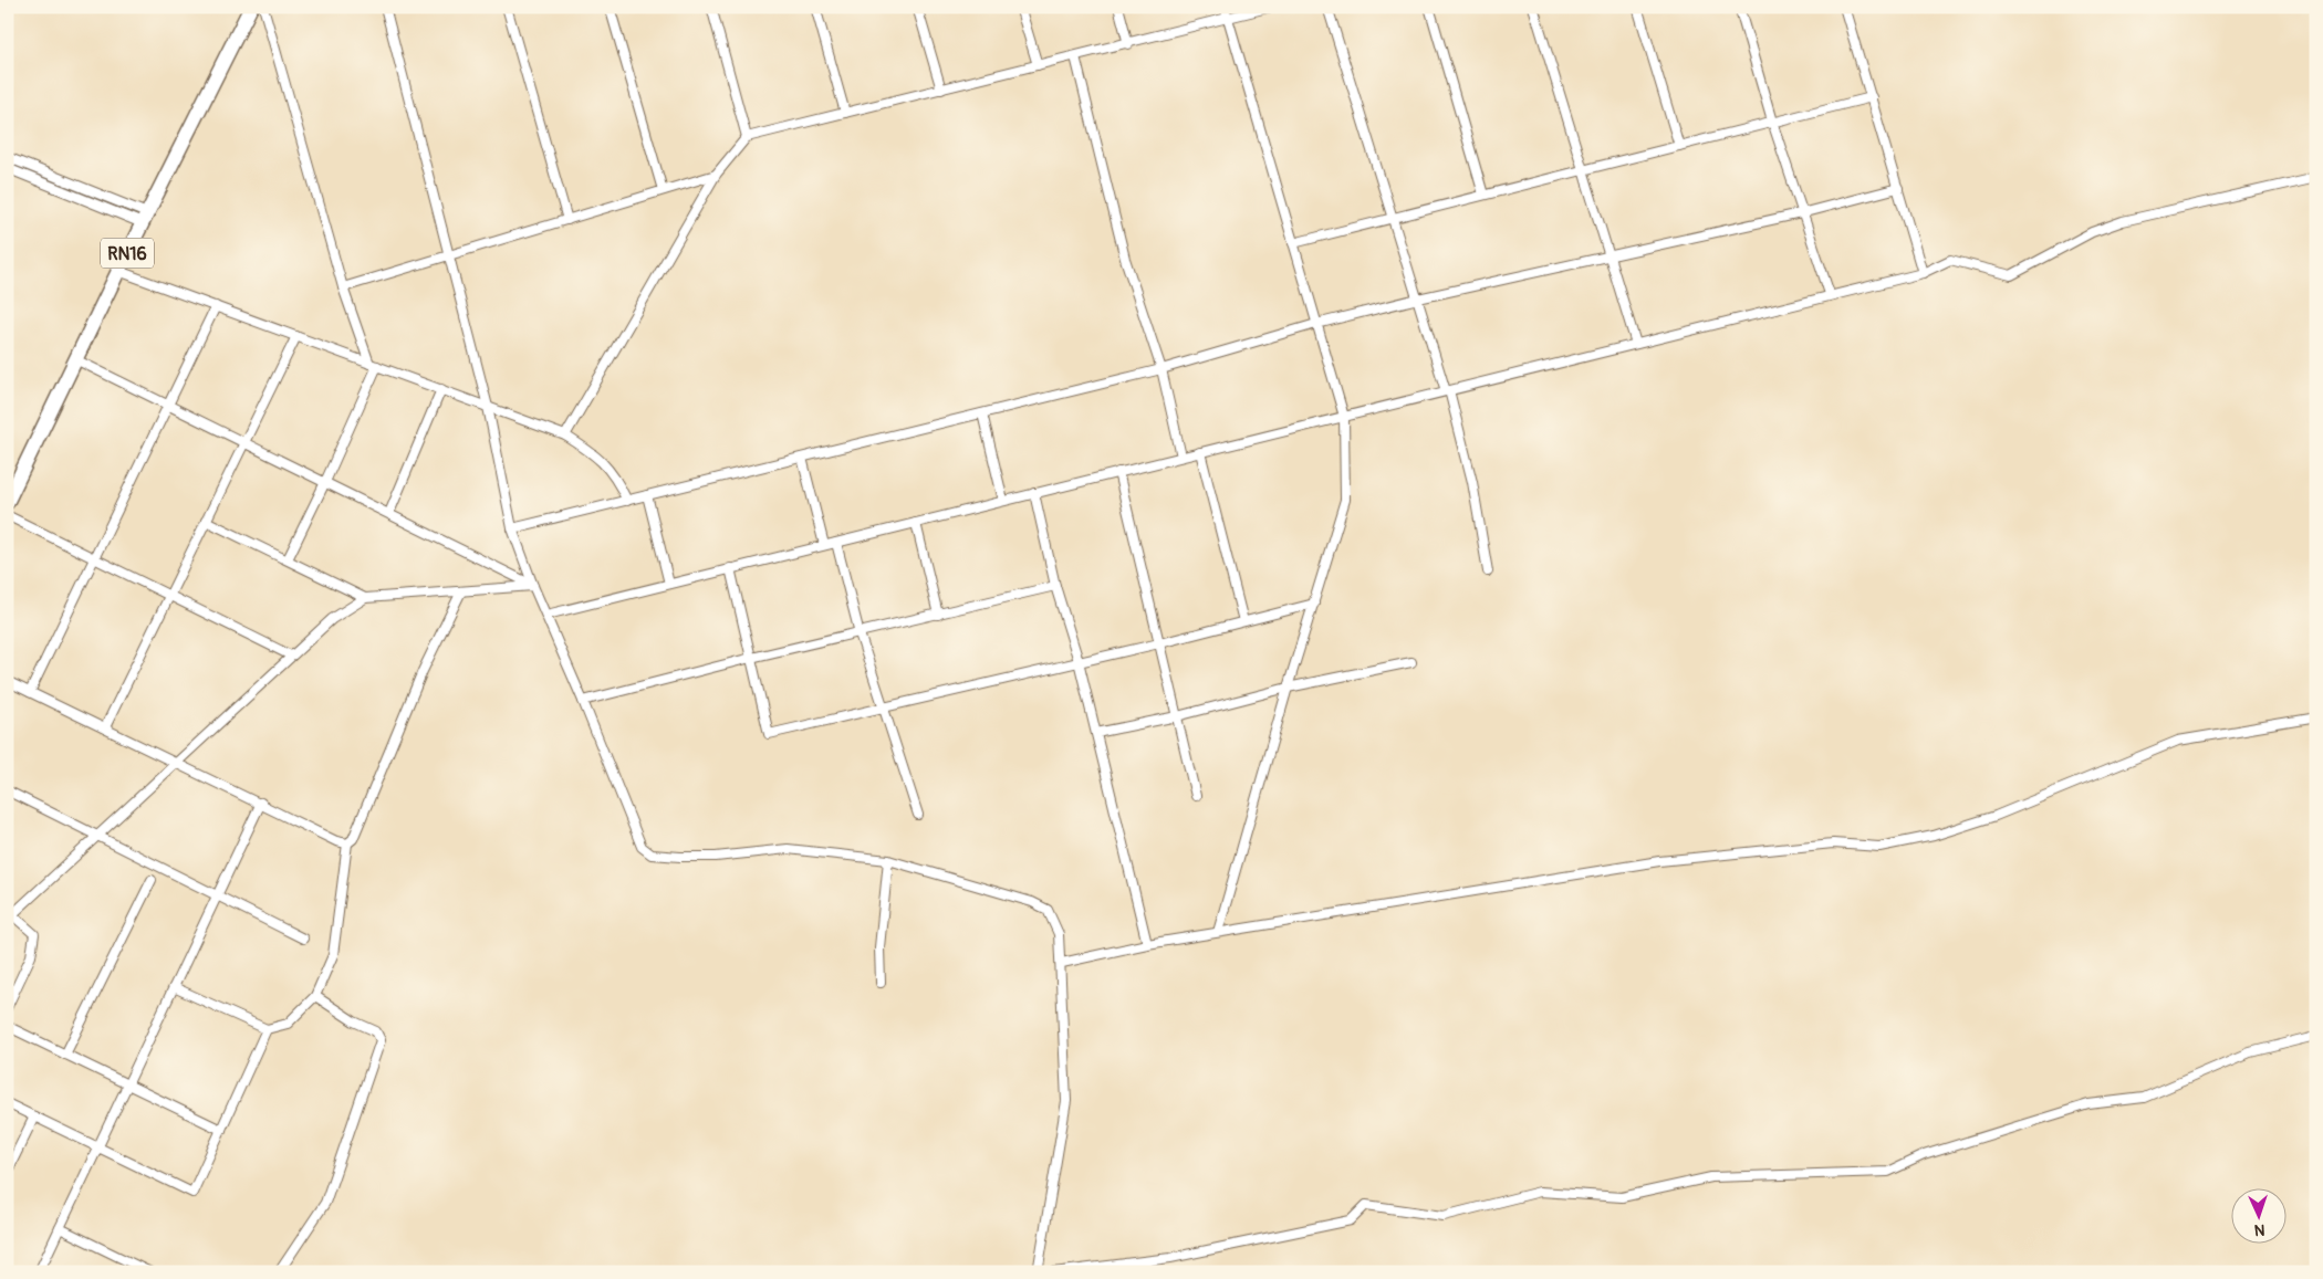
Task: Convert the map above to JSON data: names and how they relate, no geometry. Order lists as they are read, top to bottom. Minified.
{"streets":{"main road":["RN16"]},"north":"bottom"}
